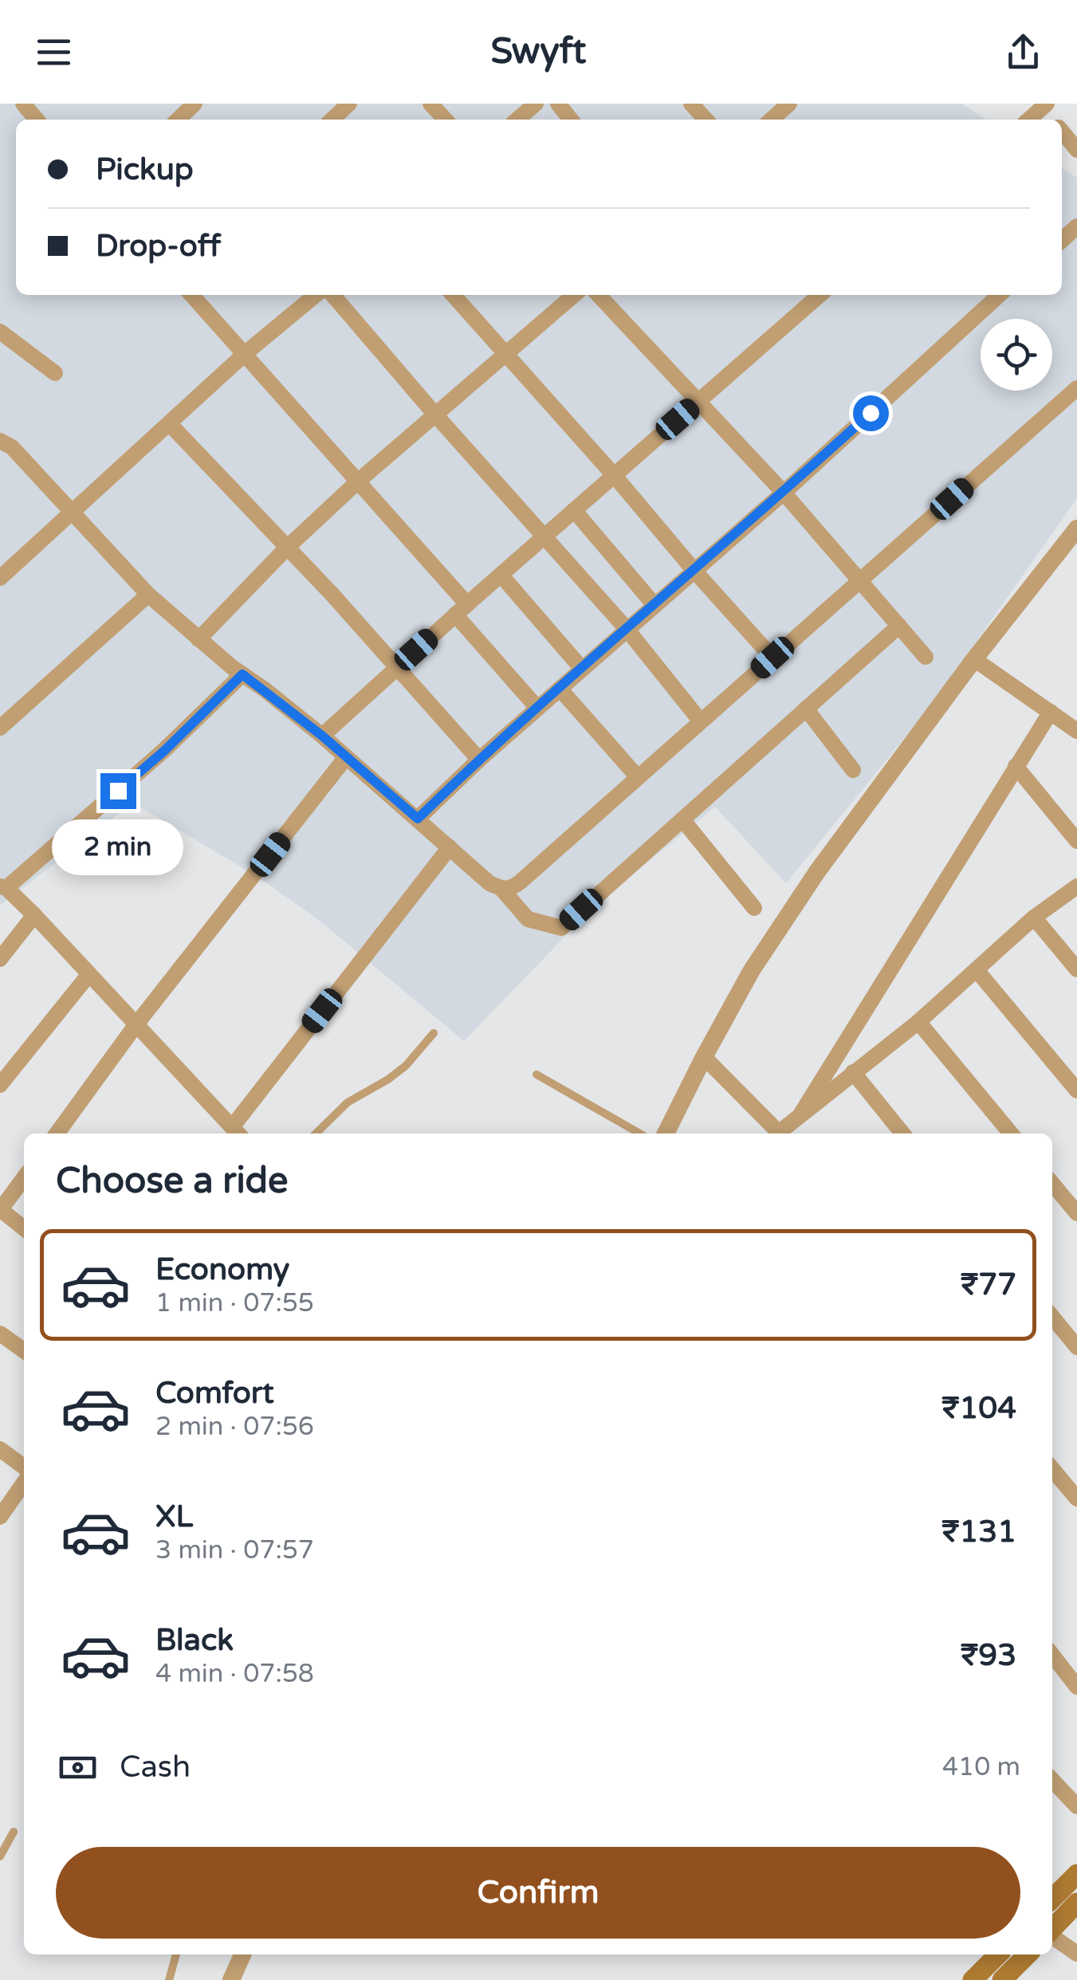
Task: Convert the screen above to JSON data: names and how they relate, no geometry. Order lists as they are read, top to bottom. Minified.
{"page":{"header":"Swyft","banner":["Pickup","Drop-off"],"bubble":"2 min","heading":"Choose a ride","list":[{"name":"Economy","note":"1 min · 07:55","value":"₹77"},{"name":"Comfort","note":"2 min · 07:56","value":"₹104"},{"name":"XL","note":"3 min · 07:57","value":"₹131"},{"name":"Black","note":"4 min · 07:58","value":"₹93"}],"pay":["Cash","410 m"],"buttons":"Confirm"}}
